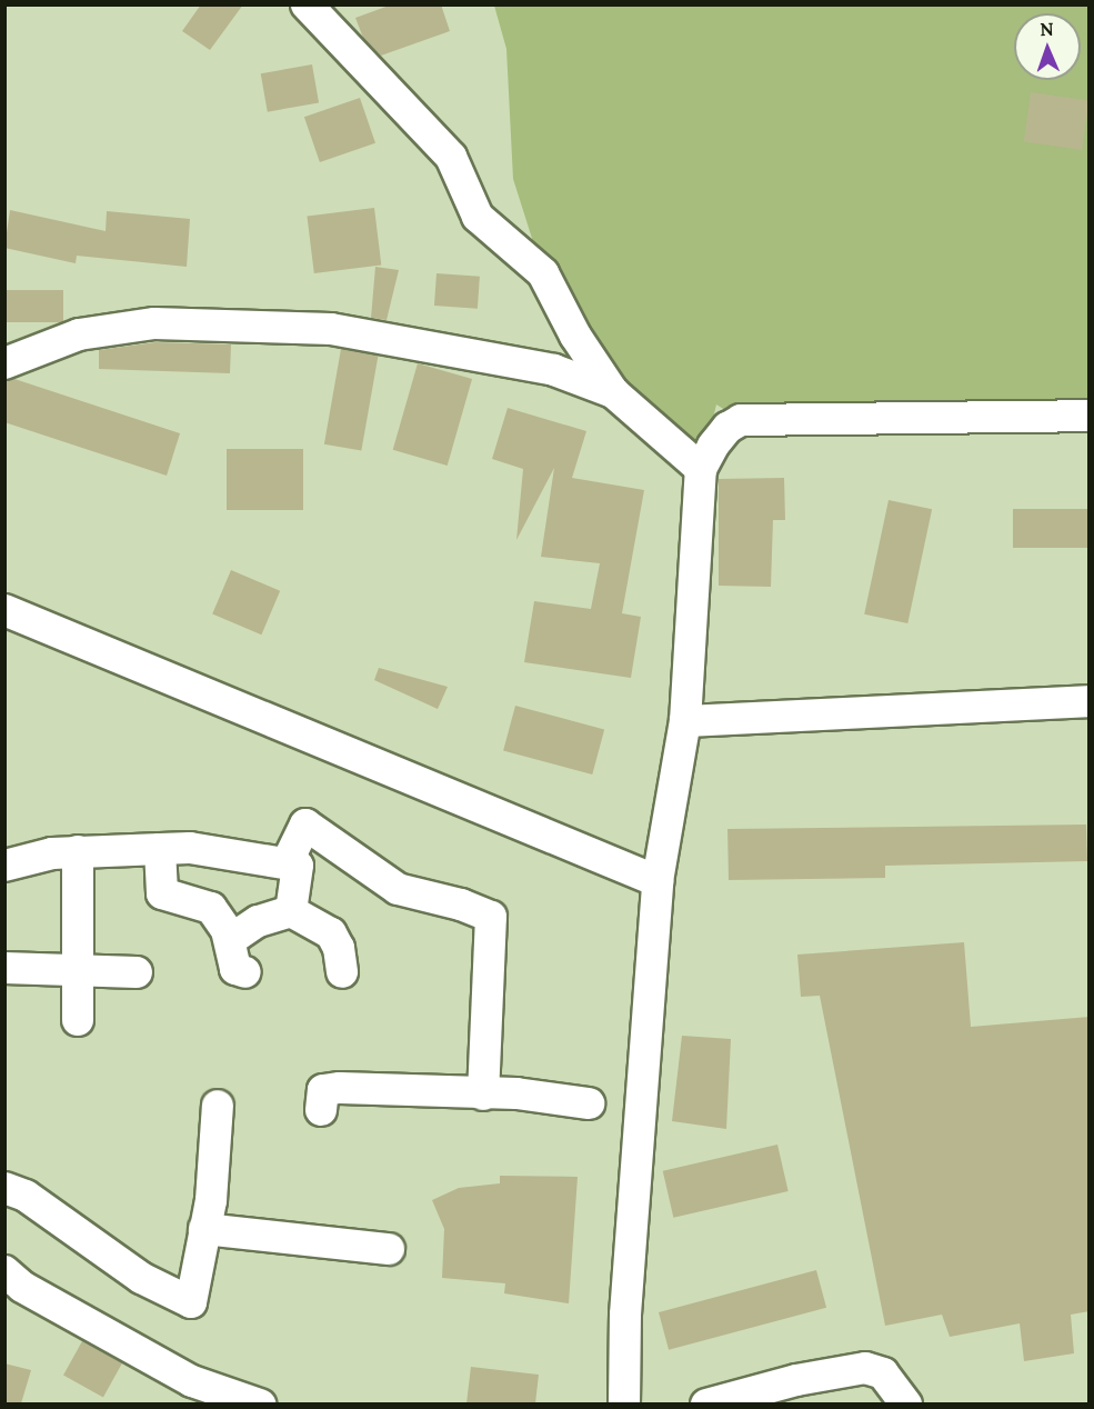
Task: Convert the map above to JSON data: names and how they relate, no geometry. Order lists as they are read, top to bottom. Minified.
{"north":"top"}
